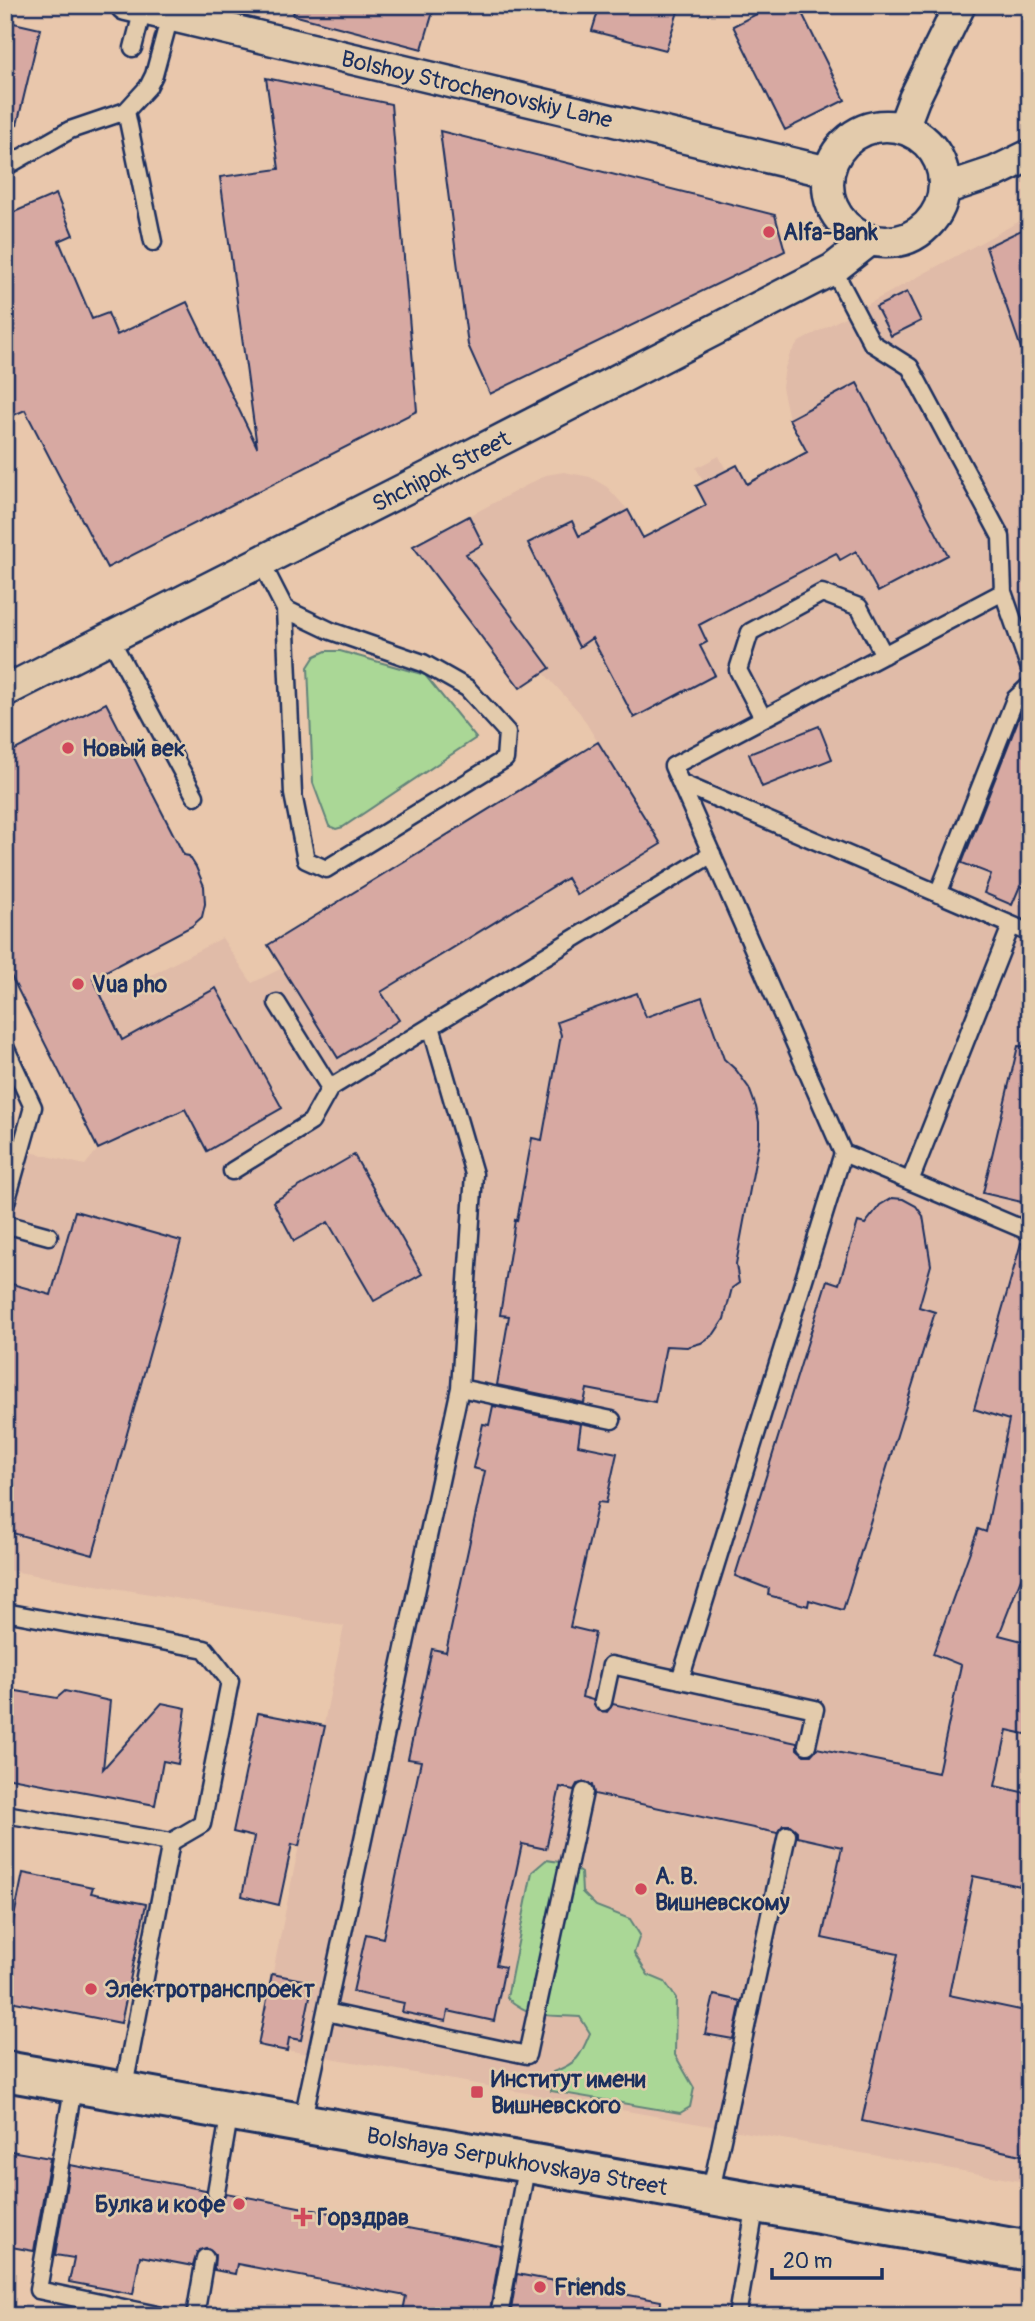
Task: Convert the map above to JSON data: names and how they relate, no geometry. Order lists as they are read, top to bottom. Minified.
{"streets":{"main road":["Bolshaya Serpukhovskaya Street"],"street":["Bolshoy Strochenovskiy Lane","Shchipok Street"]},"crossings":[["Bolshoy Strochenovskiy Lane","Shchipok Street"]],"places":{"other":["Alfa-Bank","Новый век","Vua pho","А. В. Вишневскому","Электротранспроект","Булка и кофе","Friends"],"transit":["Институт имени Вишневского"],"health":["Горздрав"]},"scale_bar":"20 m"}
